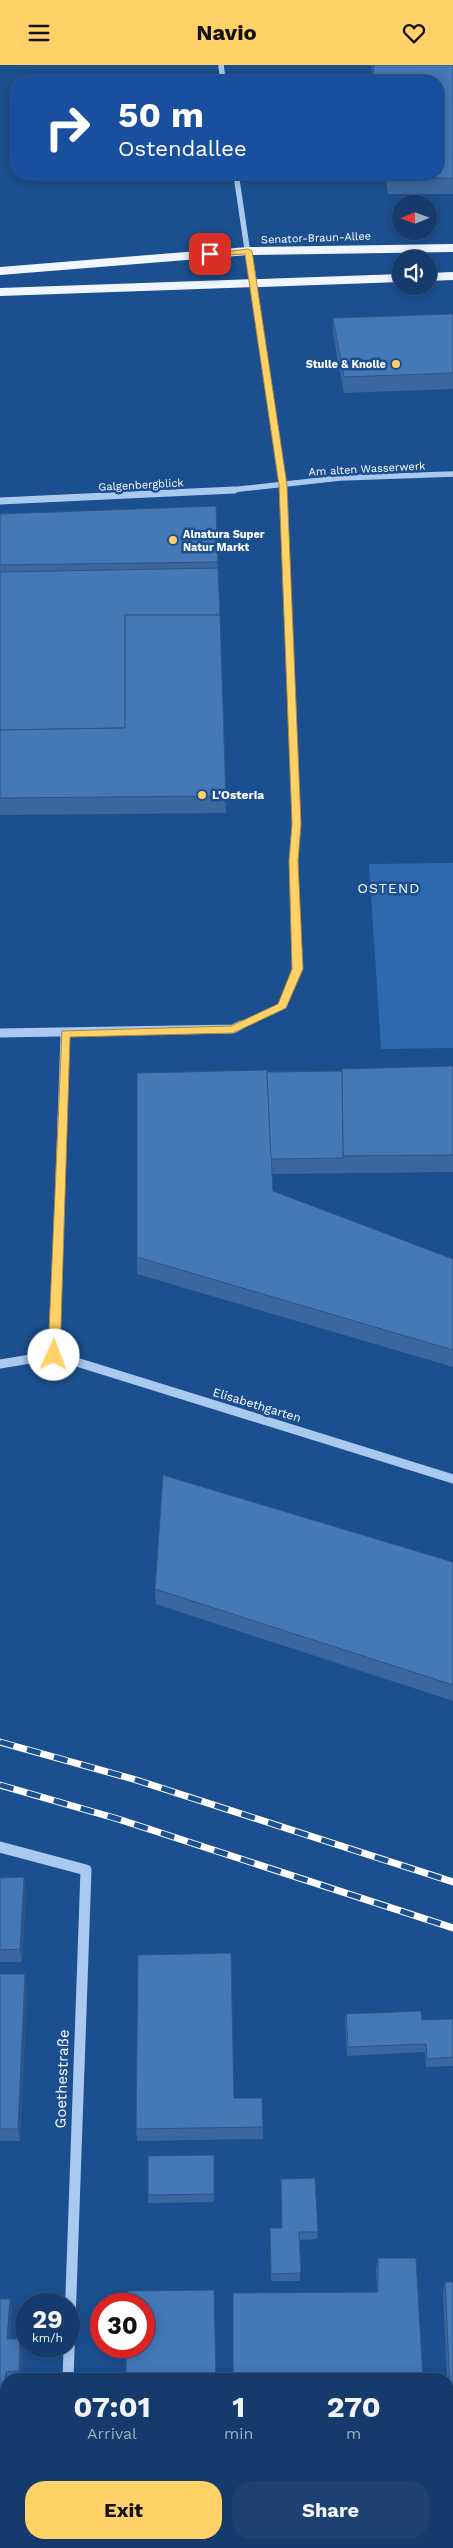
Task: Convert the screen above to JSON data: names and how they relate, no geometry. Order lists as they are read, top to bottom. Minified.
{"streets":{"main road":["Senator-Braun-Allee"],"street":["Am alten Wasserwerk","Galgenbergblick","Elisabethgarten","Goethestraße"]},"crossings":[["Am alten Wasserwerk","Galgenbergblick"]],"districts":["OSTEND"],"places":["Stulle & Knolle","Alnatura Super Natur Markt","L'Osteria"],"north":"left","page":{"header":"Navio","turn":["50 m","Ostendallee"],"speed":"29 km/h","limit":"30","eta":["07:01","Arrival","1","min","270","m"],"buttons":["Exit","Share"]}}
